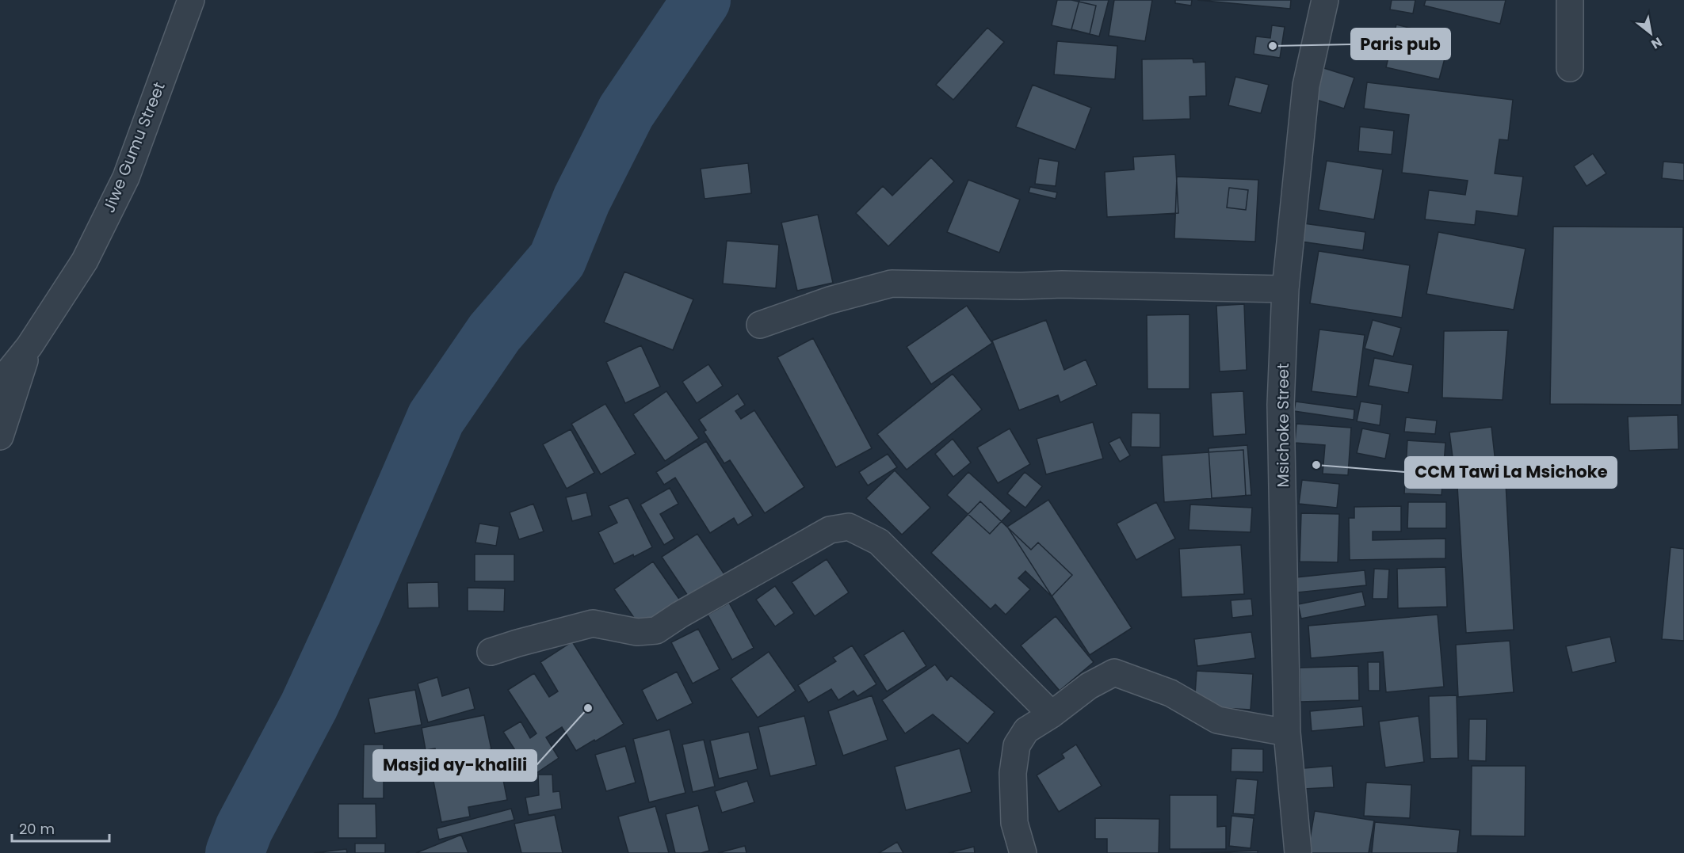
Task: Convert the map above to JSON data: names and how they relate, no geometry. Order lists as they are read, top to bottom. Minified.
{"streets":{"street":["Jiwe Gumu Street","Msichoke Street"]},"places":["Paris pub","CCM Tawi La Msichoke","Masjid ay-khalili"],"scale_bar":"20 m","north":"bottom right"}
